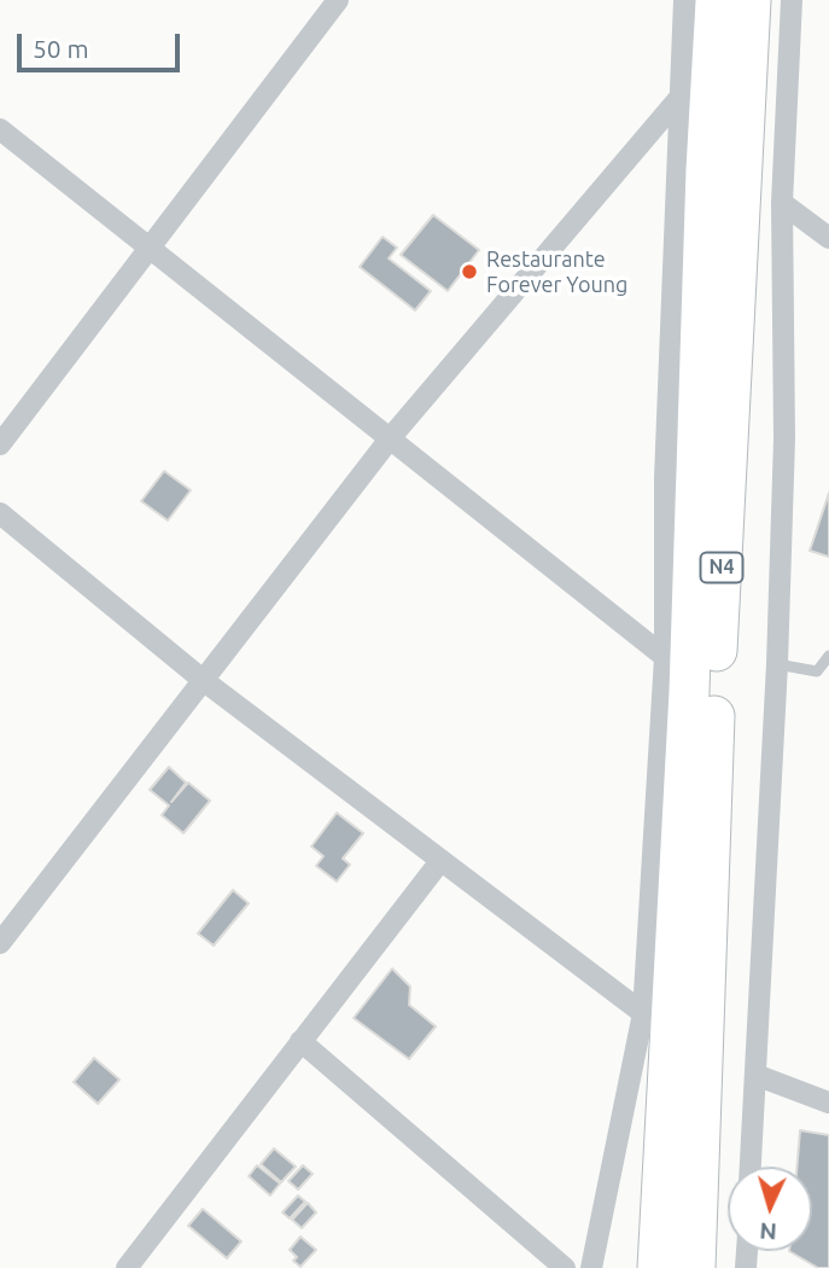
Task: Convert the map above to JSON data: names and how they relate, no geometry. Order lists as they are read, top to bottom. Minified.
{"streets":{"highway":["N4"]},"places":["Restaurante Forever Young"],"scale_bar":"50 m","north":"bottom"}
